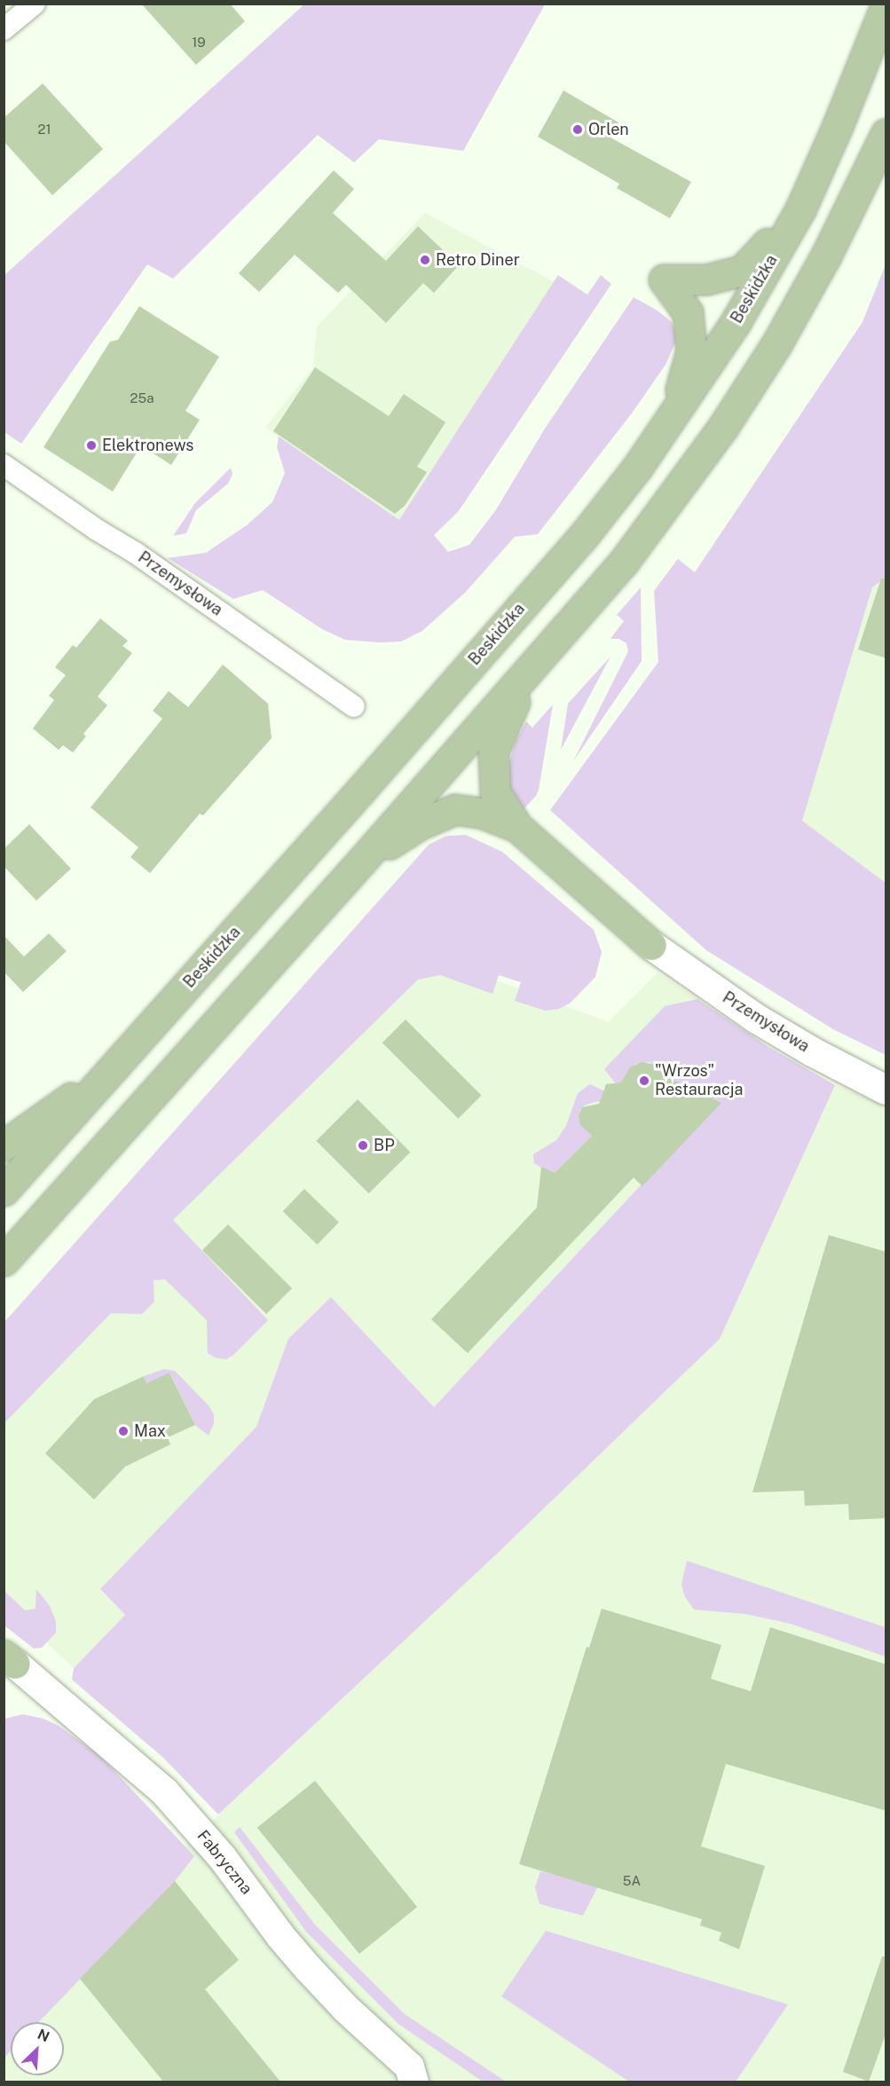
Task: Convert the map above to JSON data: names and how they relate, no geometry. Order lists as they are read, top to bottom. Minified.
{"streets":{"main road":["Beskidzka","Przemysłowa","Fabryczna"]},"places":["Orlen","Retro Diner","Elektronews","\"Wrzos\" Restauracja","BP","Max"],"house_numbers":["19","21","25a","5A"],"north":"top right"}
